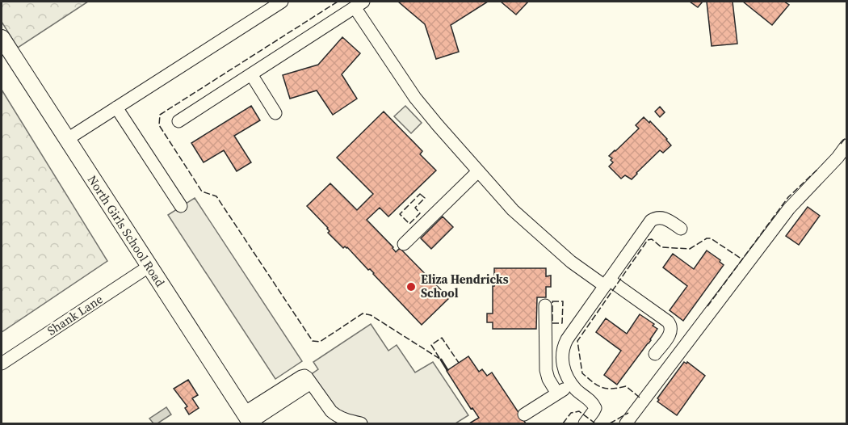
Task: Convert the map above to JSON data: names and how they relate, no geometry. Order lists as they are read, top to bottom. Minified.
{"streets":{"main road":["North Girls School Road"],"street":["Shank Lane"]},"crossings":[["North Girls School Road","Shank Lane"]],"places":["Eliza Hendricks School"]}
